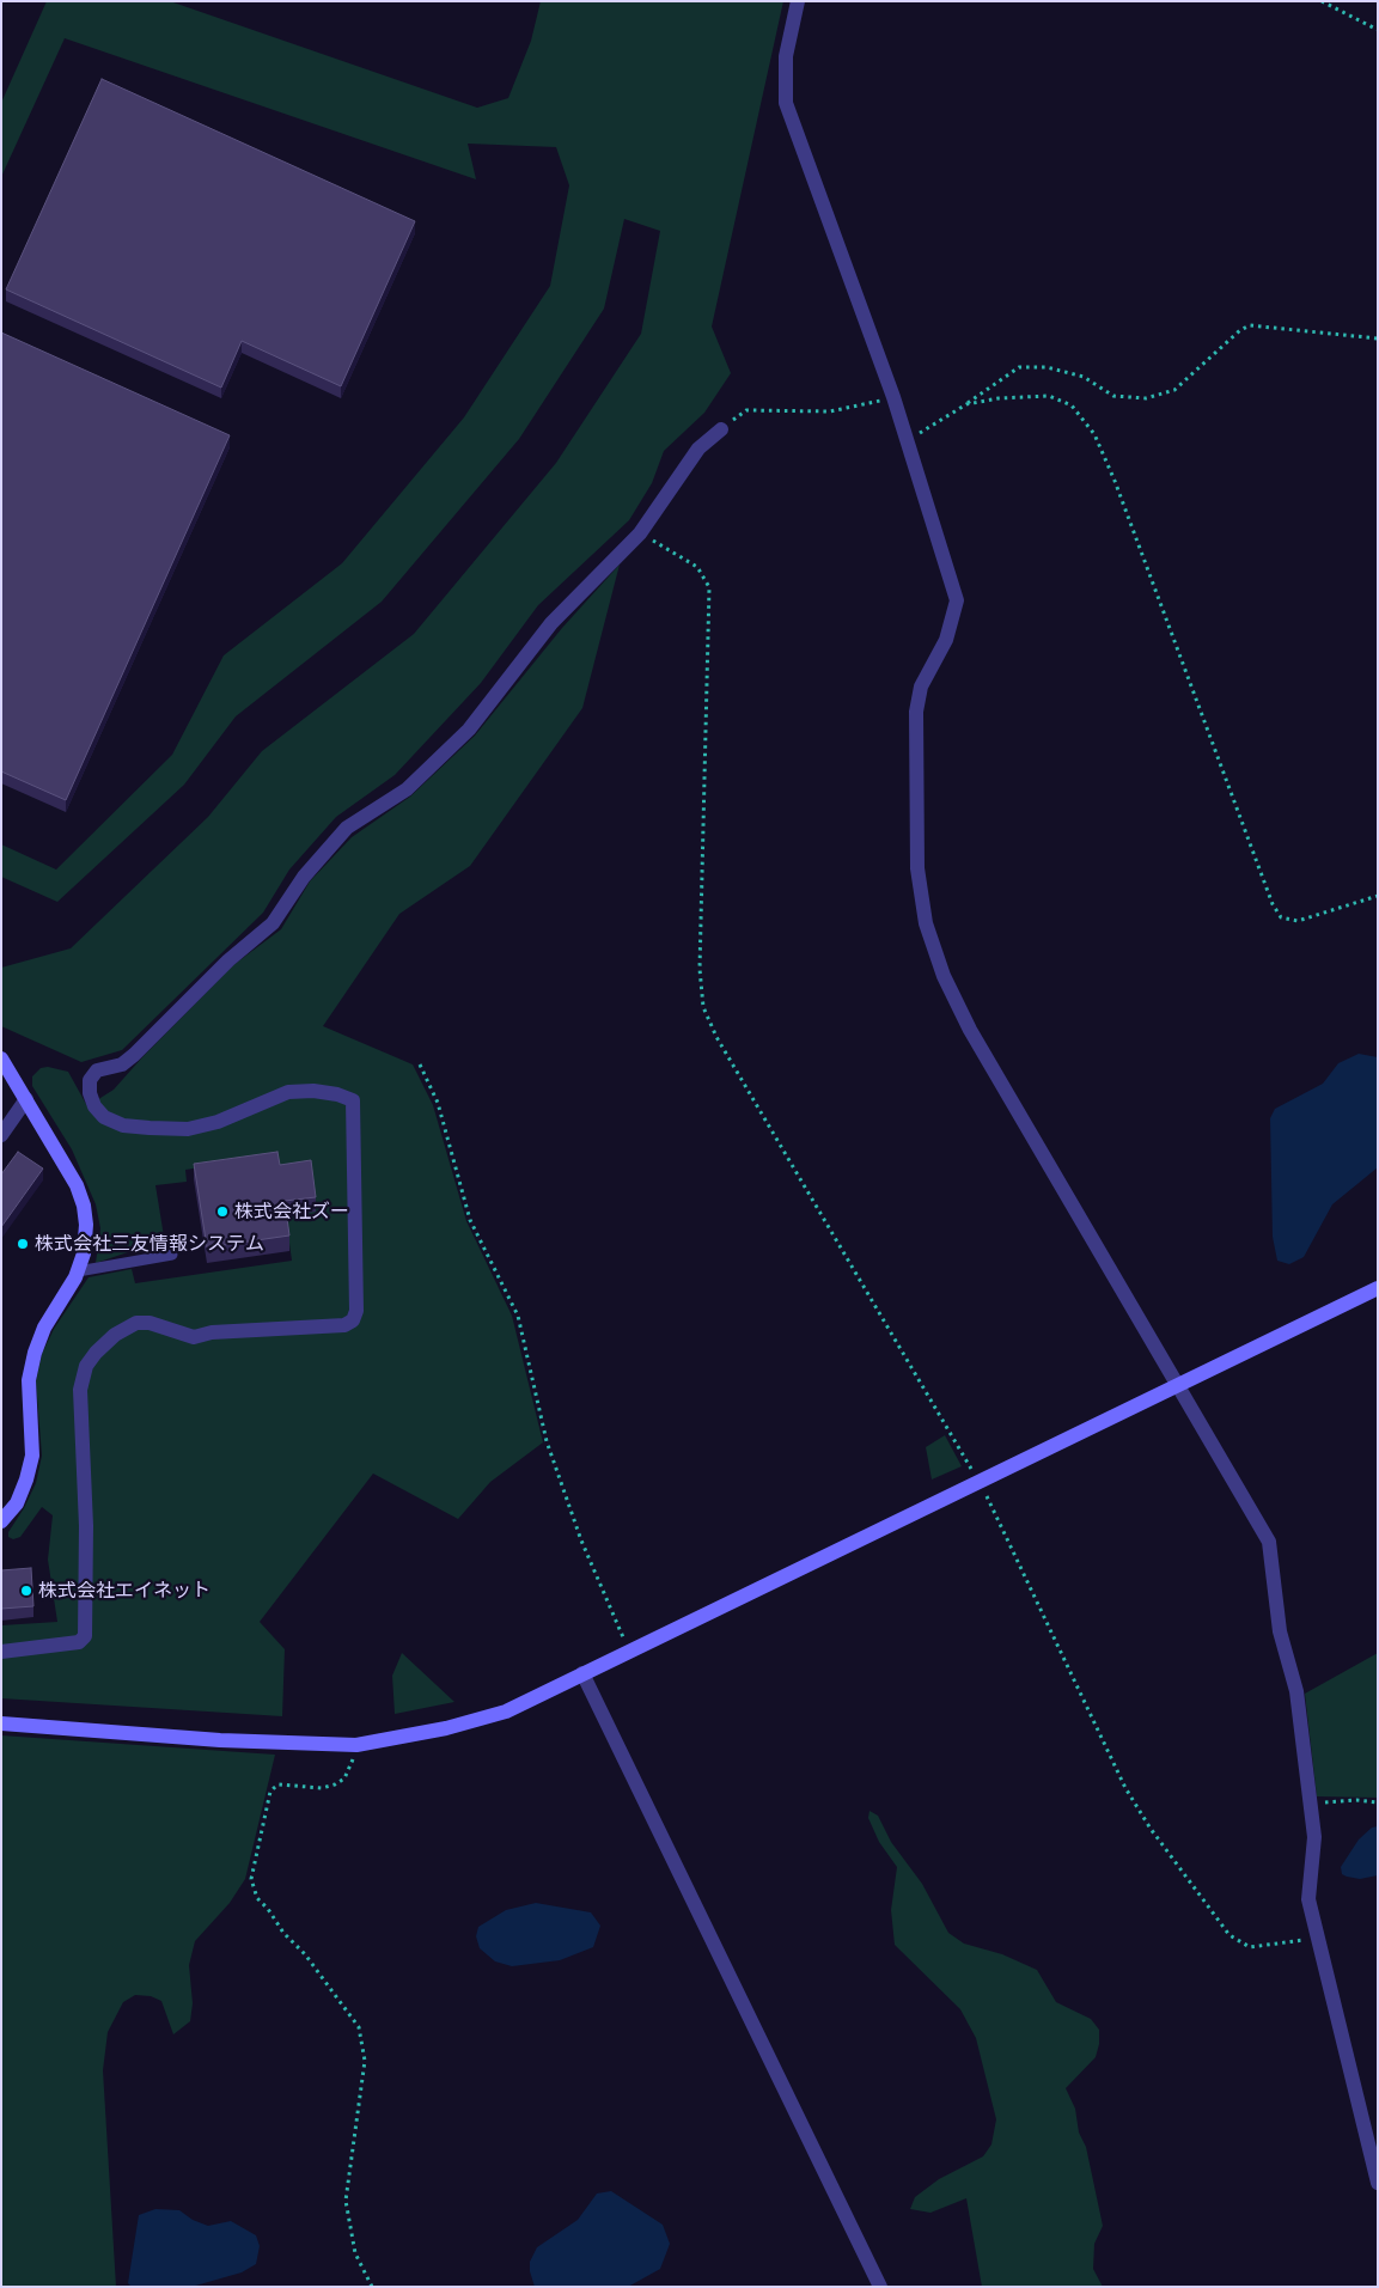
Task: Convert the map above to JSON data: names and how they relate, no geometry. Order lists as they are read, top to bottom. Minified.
{"places":["株式会社ズー","株式会社三友情報システム","株式会社エイネット"]}
